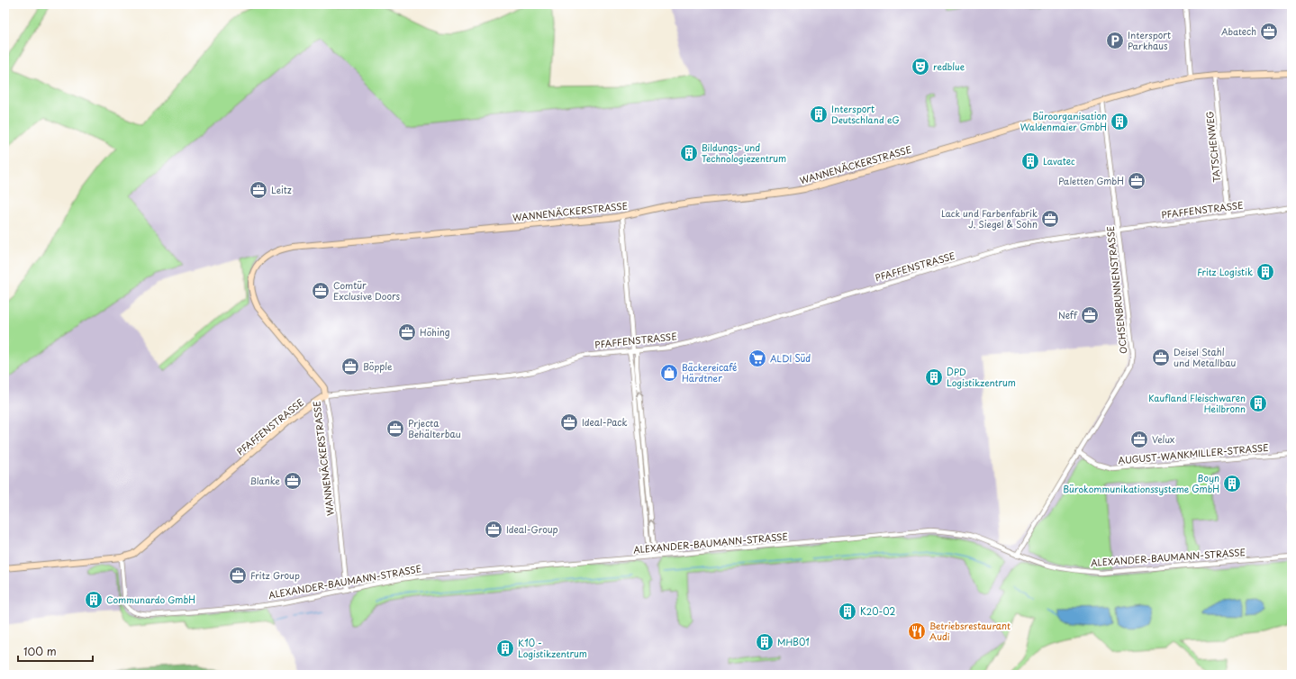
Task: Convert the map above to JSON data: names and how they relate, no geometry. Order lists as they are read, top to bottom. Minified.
{"streets":{"street":["TATSCHENWEG","WANNENÄCKERSTRASSE","PFAFFENSTRASSE","OCHSENBRUNNENSTRASSE","AUGUST-WANKMILLER-STRASSE","ALEXANDER-BAUMANN-STRASSE"]},"crossings":[["TATSCHENWEG","WANNENÄCKERSTRASSE"],["TATSCHENWEG","PFAFFENSTRASSE"],["WANNENÄCKERSTRASSE","PFAFFENSTRASSE"],["WANNENÄCKERSTRASSE","OCHSENBRUNNENSTRASSE"],["WANNENÄCKERSTRASSE","ALEXANDER-BAUMANN-STRASSE"],["PFAFFENSTRASSE","OCHSENBRUNNENSTRASSE"],["PFAFFENSTRASSE","ALEXANDER-BAUMANN-STRASSE"],["OCHSENBRUNNENSTRASSE","AUGUST-WANKMILLER-STRASSE"],["OCHSENBRUNNENSTRASSE","ALEXANDER-BAUMANN-STRASSE"]],"places":{"office":["Abatech","Paletten GmbH","Leitz","Lack und Farbenfabrik J. Siegel & Sohn","Comtür Exclusive Doors","Neff","Höhing","Deisel Stahl und Metallbau","Böpple","Ideal-Pack","Prjecta Behälterbau","Velux","Blanke","Ideal-Group","Fritz Group"],"parking":["Intersport Parkhaus"],"theatre":["redblue"],"building":["Intersport Deutschland eG","Büroorganisation Waldenmaier GmbH","Bildungs- und Technologiezentrum","Lavatec","Fritz Logistik","DPD Logistikzentrum","Kaufland Fleischwaren Heilbronn","Boyn Bürokommunikationssysteme GmbH","Communardo GmbH","K20-02","MHB01","K10 - Logistikzentrum"],"supermarket":["ALDI Süd"],"shop":["Bäckereicafé Härdtner"],"restaurant":["Betriebsrestaurant Audi"]},"scale_bar":"100 m"}
